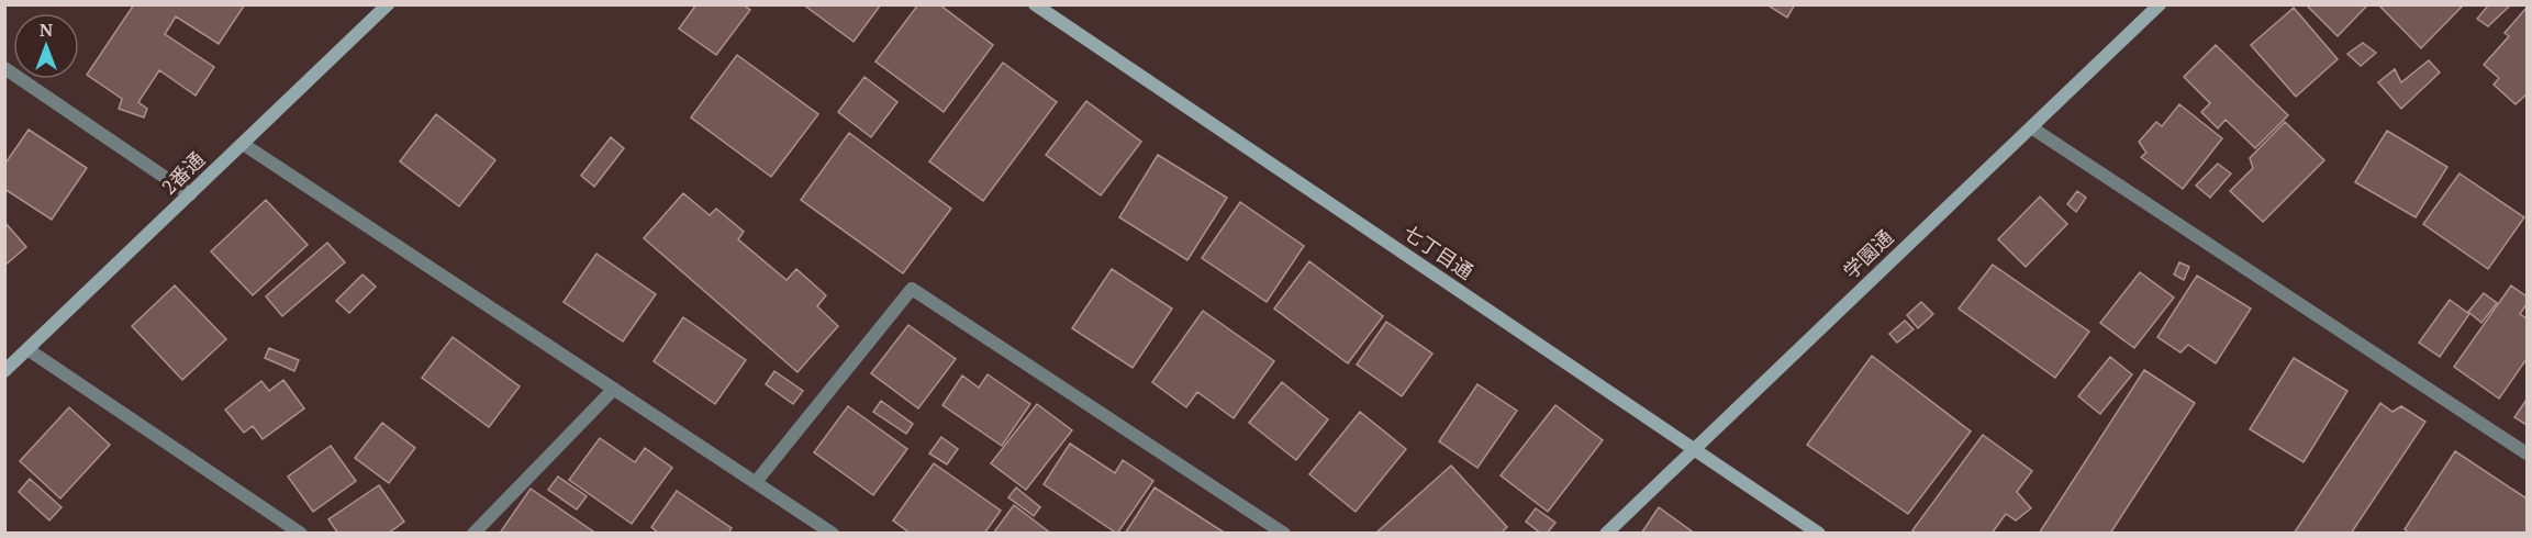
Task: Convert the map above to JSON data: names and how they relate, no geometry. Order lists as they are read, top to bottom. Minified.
{"streets":{"street":["2番通","七丁目通","学園通"]},"crossings":[["七丁目通","学園通"]],"north":"top"}
